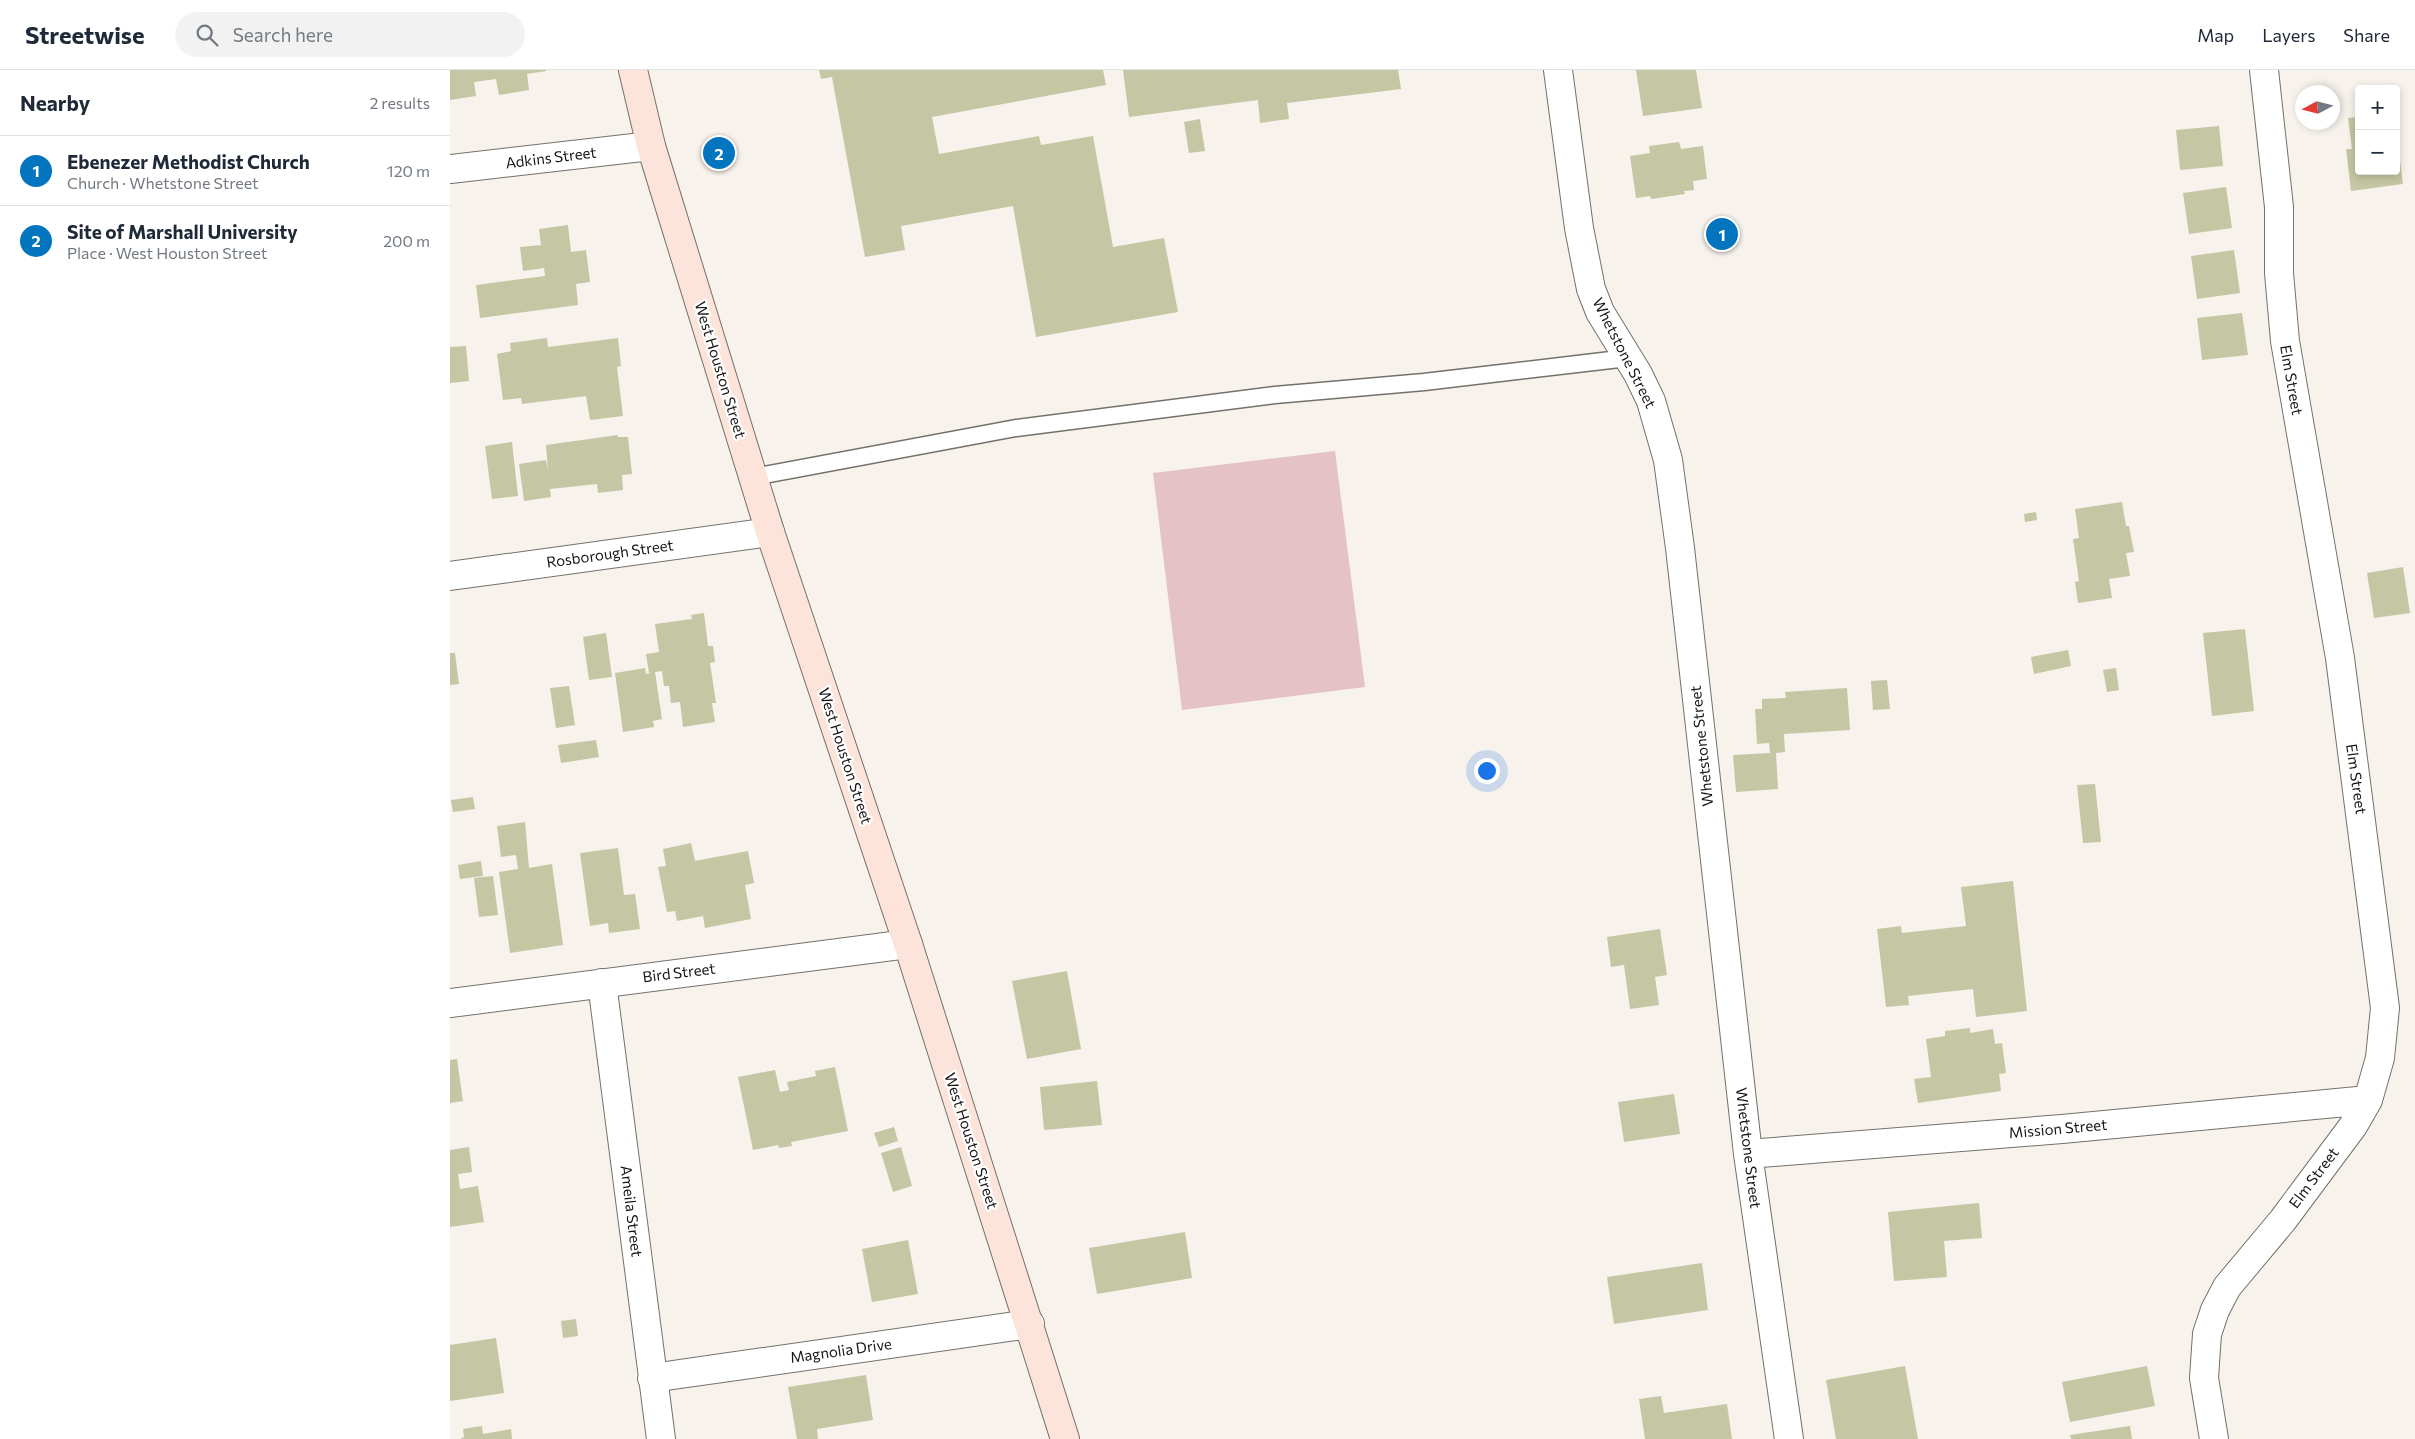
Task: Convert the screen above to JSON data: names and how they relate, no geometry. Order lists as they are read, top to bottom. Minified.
{"streets":{"main road":["West Houston Street"],"street":["Adkins Street","Whetstone Street","Elm Street","Rosborough Street","Bird Street","Mission Street","Ameila Street","Magnolia Drive"]},"crossings":[["Adkins Street","West Houston Street"],["Whetstone Street","Mission Street"],["West Houston Street","Rosborough Street"],["West Houston Street","Bird Street"],["West Houston Street","Magnolia Drive"],["Elm Street","Mission Street"],["Bird Street","Ameila Street"],["Ameila Street","Magnolia Drive"]],"north":"left","page":{"header":"Streetwise","search":"Search here","nav":["Map","Layers","Share"],"heading":["Nearby","2 results"],"map_buttons":["+","−"],"list":[{"mark":"1","name":"Ebenezer Methodist Church","note":"Church · Whetstone Street","value":"120 m"},{"mark":"2","name":"Site of Marshall University","note":"Place · West Houston Street","value":"200 m"}],"pins":["2","1"]}}
